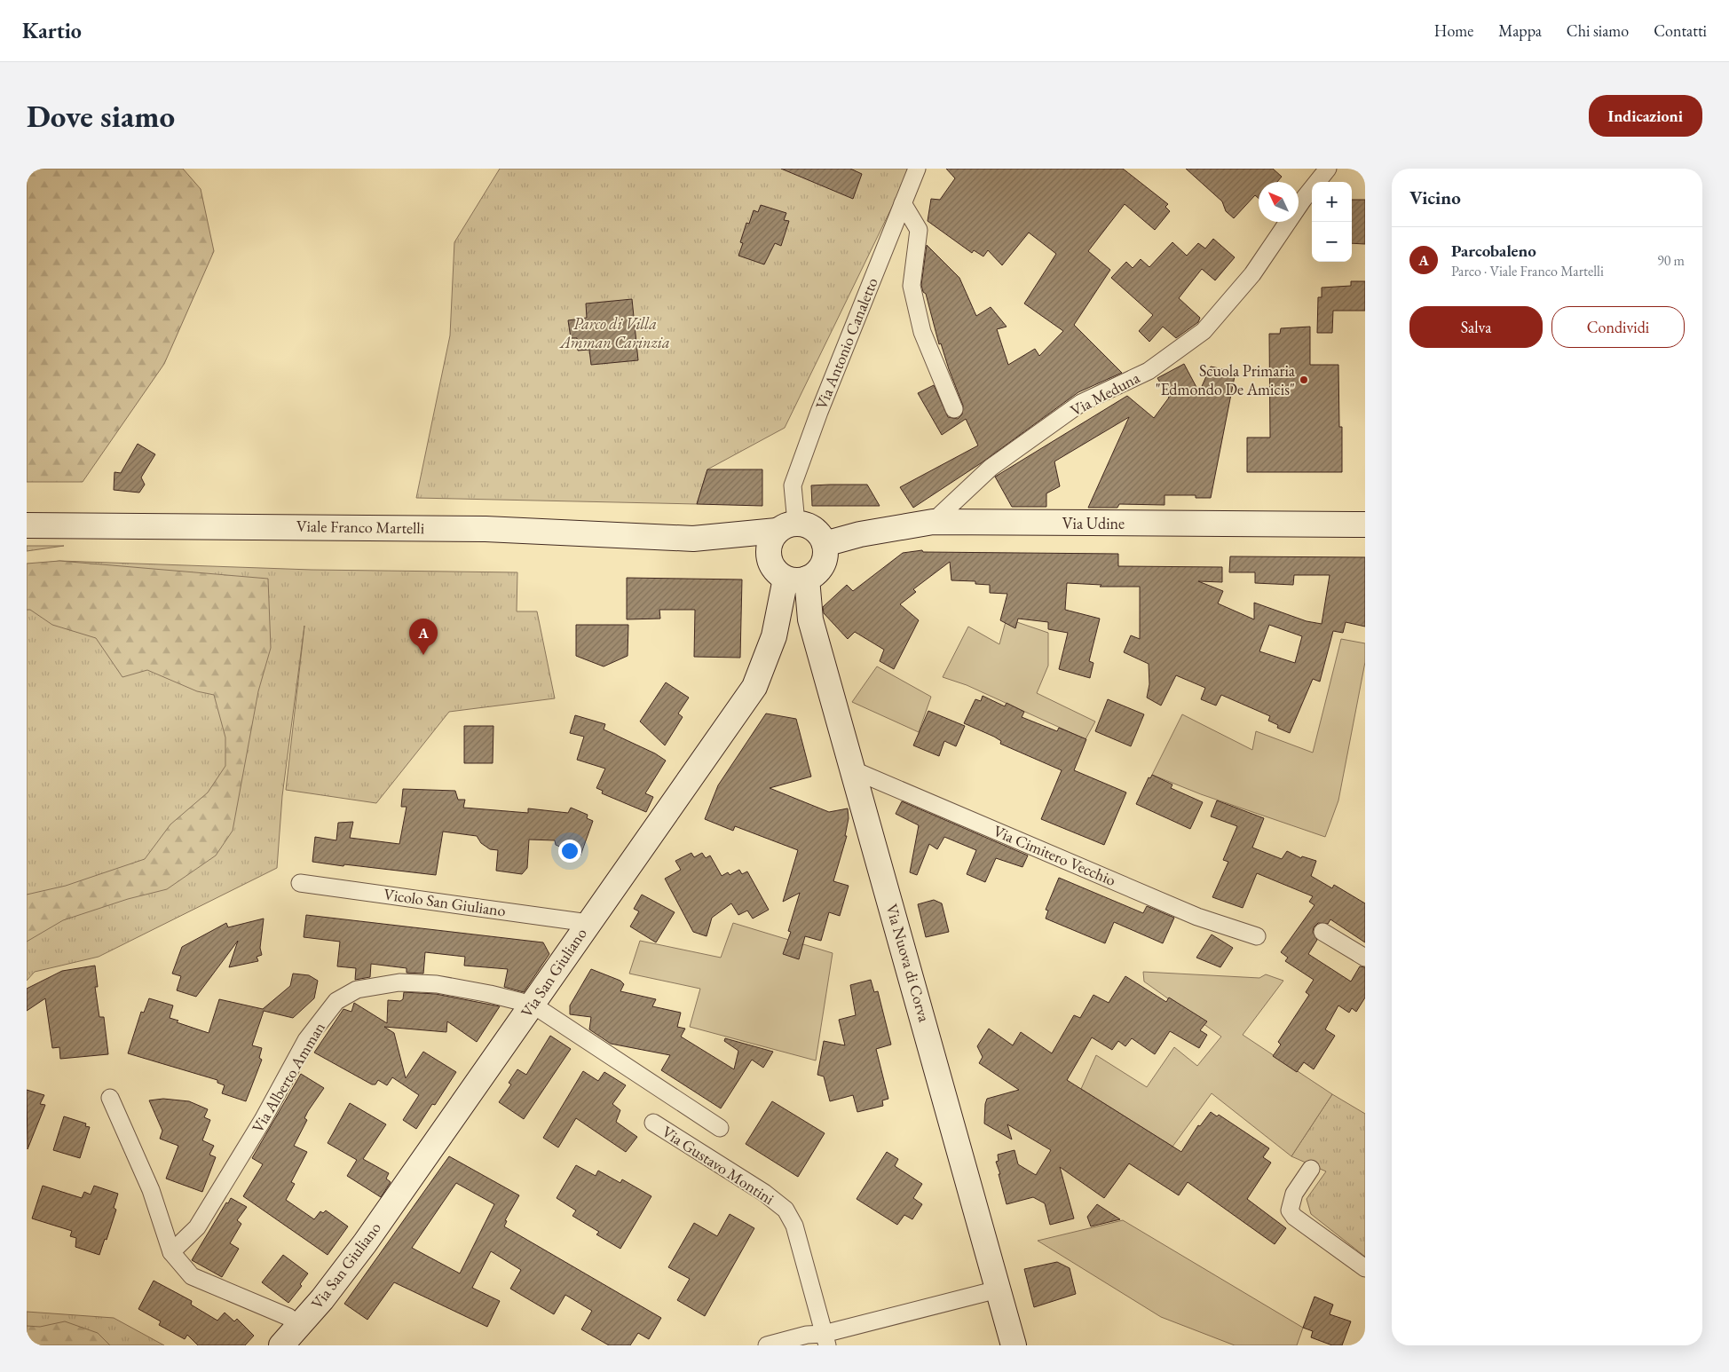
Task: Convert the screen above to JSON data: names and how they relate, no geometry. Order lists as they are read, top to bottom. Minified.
{"streets":{"main road":["Via Udine","Viale Franco Martelli","Via Nuova di Corva","Via San Giuliano"],"street":["Via Antonio Canaletto","Via Meduna","Via Cimitero Vecchio","Vicolo San Giuliano","Via Alberto Amman","Via Gustavo Montini"]},"crossings":[["Via Antonio Canaletto","Via Udine"],["Via Antonio Canaletto","Viale Franco Martelli"],["Via Antonio Canaletto","Via Nuova di Corva"],["Via Antonio Canaletto","Via San Giuliano"],["Via Meduna","Via Udine"],["Via Udine","Viale Franco Martelli"],["Via Udine","Via Nuova di Corva"],["Via Udine","Via San Giuliano"],["Viale Franco Martelli","Via Nuova di Corva"],["Viale Franco Martelli","Via San Giuliano"],["Via Cimitero Vecchio","Via Nuova di Corva"],["Vicolo San Giuliano","Via San Giuliano"],["Via Nuova di Corva","Via San Giuliano"],["Via San Giuliano","Via Alberto Amman"]],"parks":["Parco di Villa Amman Carinzia"],"places":["Scuola Primaria \"Edmondo De Amicis\""],"north":"top left","page":{"header":"Kartio","nav":["Home","Mappa","Chi siamo","Contatti"],"buttons":["Indicazioni",["Salva","Condividi"]],"title":"Dove siamo","heading":"Vicino","map_buttons":["+","−"],"list":[{"mark":"A","name":"Parcobaleno","note":"Parco · Viale Franco Martelli","value":"90 m"}],"pins":"A"}}
